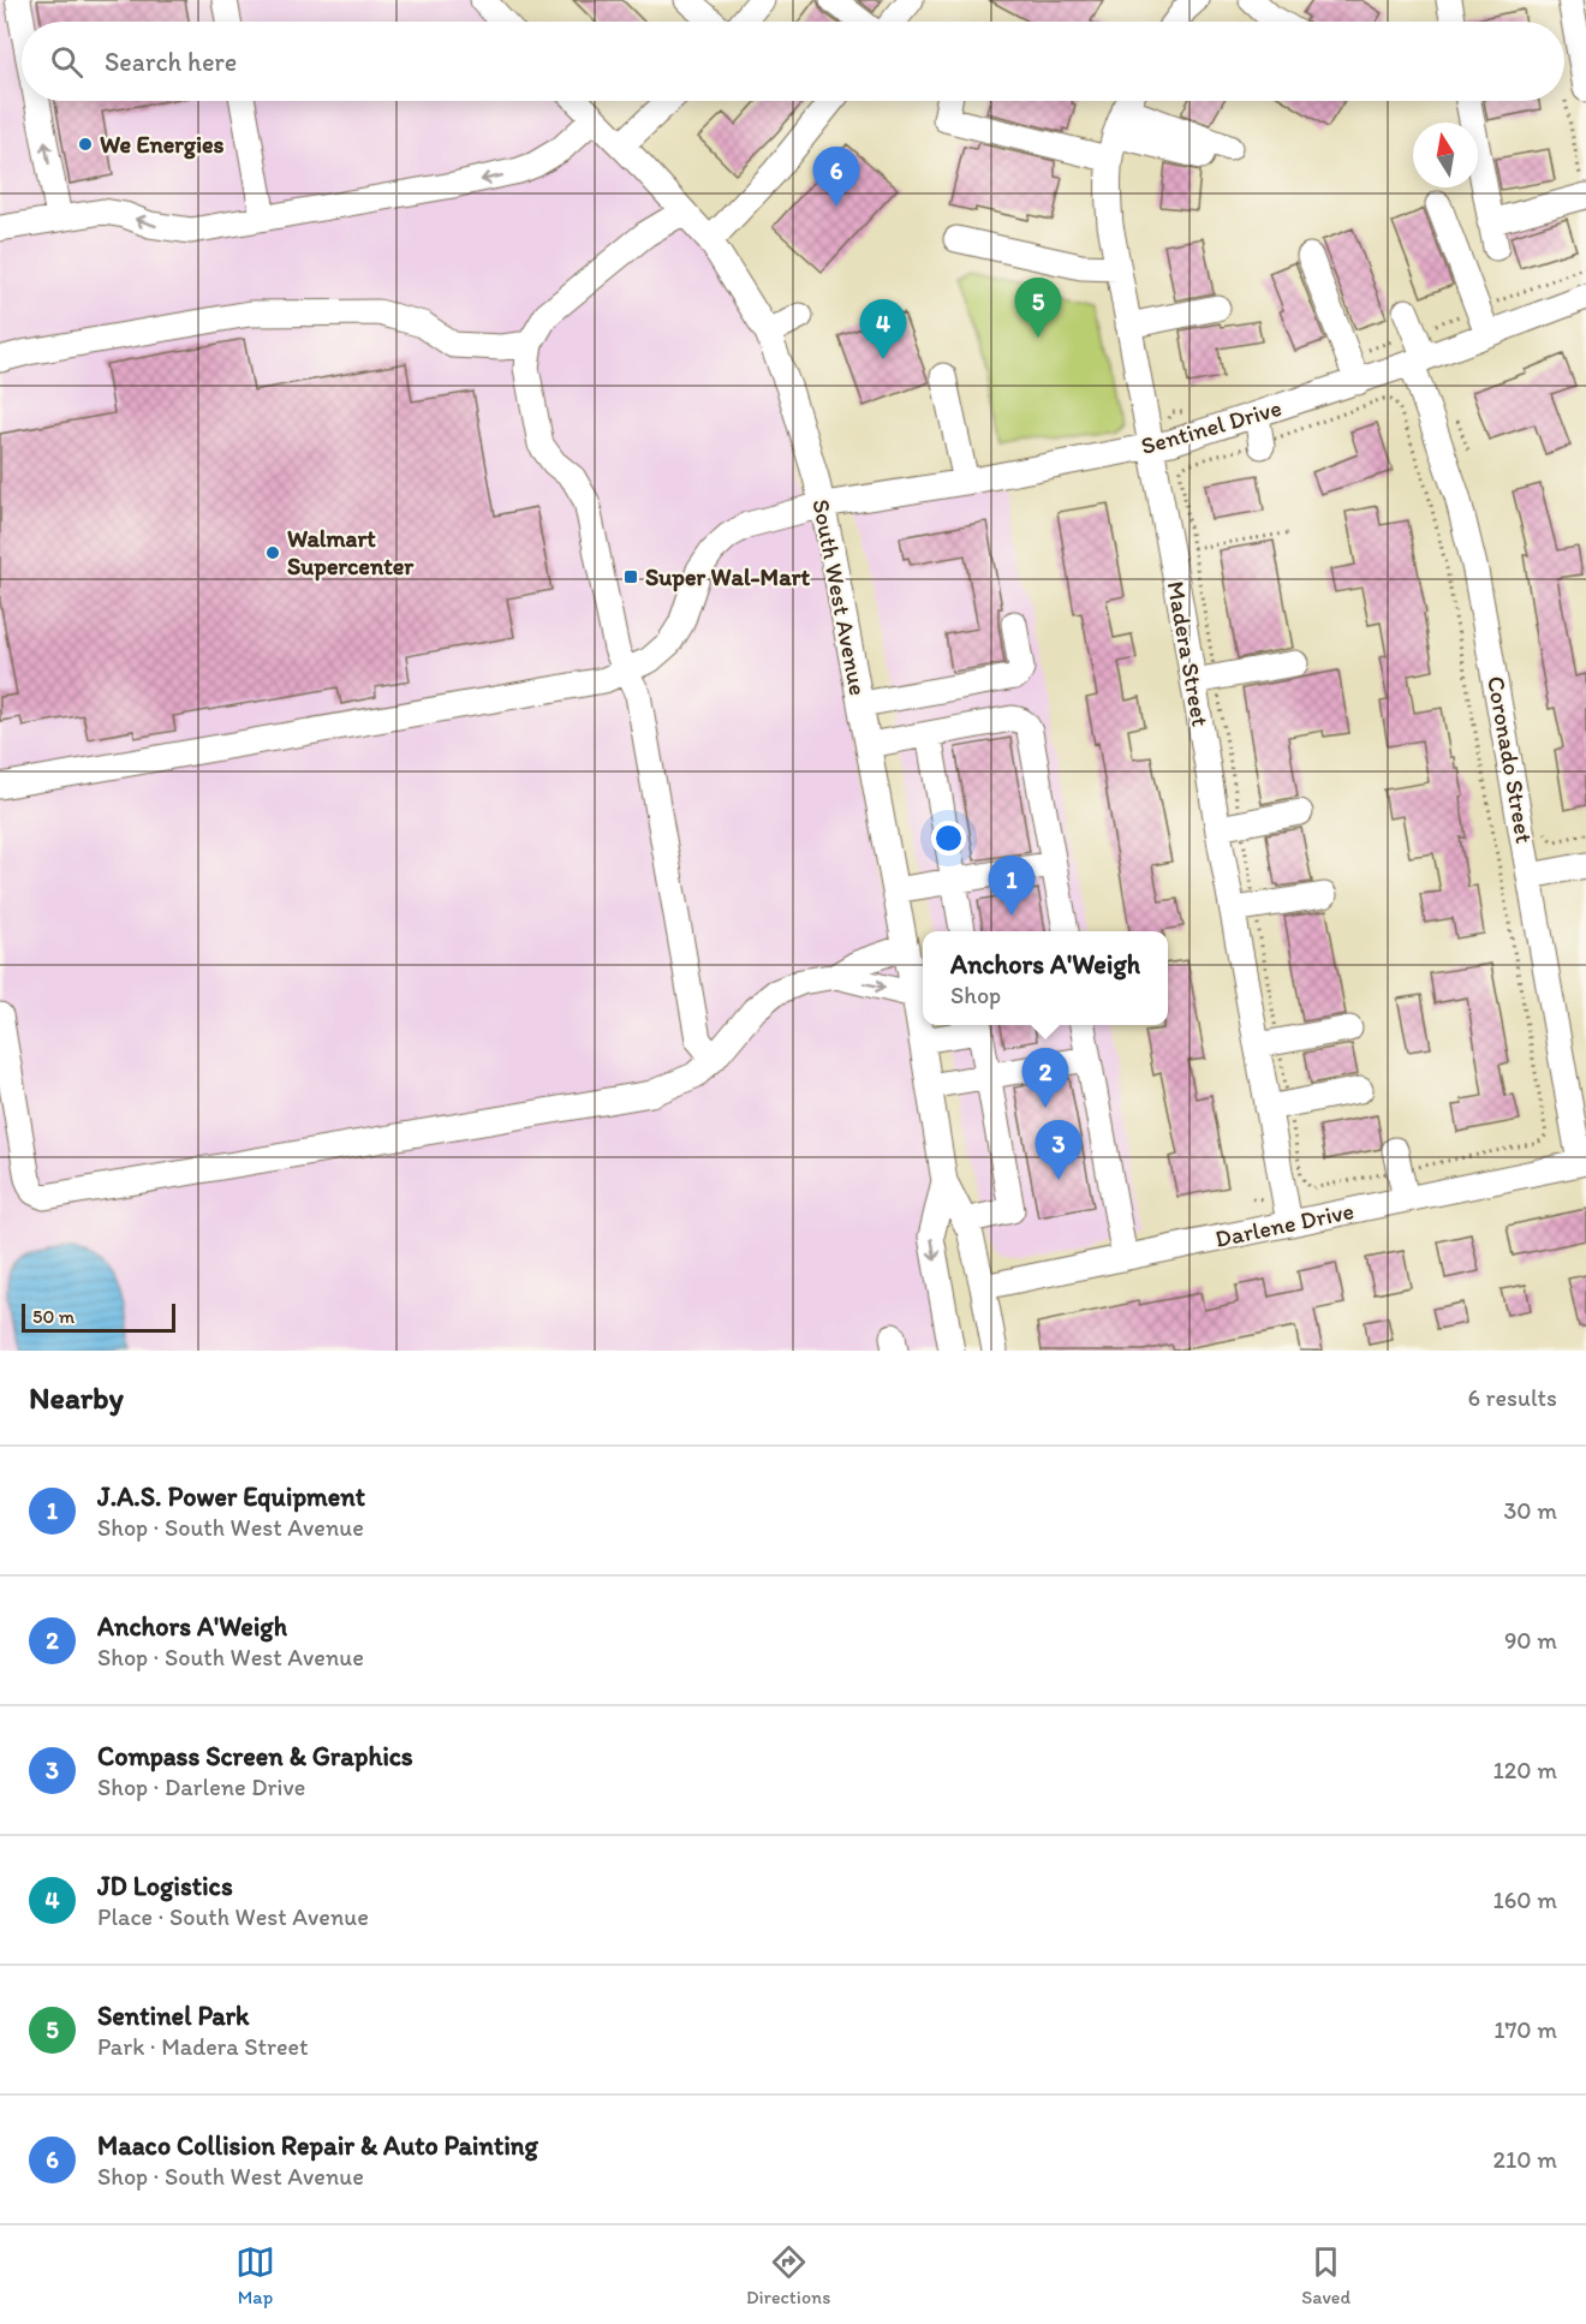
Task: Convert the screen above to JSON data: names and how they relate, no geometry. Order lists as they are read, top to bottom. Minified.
{"streets":{"street":["Sentinel Drive","South West Avenue","Madera Street","Coronado Street","Darlene Drive"]},"crossings":[["Sentinel Drive","South West Avenue"],["Sentinel Drive","Madera Street"],["Sentinel Drive","Coronado Street"],["South West Avenue","Darlene Drive"],["Madera Street","Darlene Drive"],["Coronado Street","Darlene Drive"]],"places":{"other":["We Energies","Walmart Supercenter"],"transit":["Super Wal-Mart"]},"scale_bar":"50 m","north":"top","page":{"search":"Search here","pins":["6","5","4","1","2","3"],"popup":["Anchors A'Weigh","Shop"],"scale":"50 m","heading":["Nearby","6 results"],"list":[{"mark":"1","name":"J.A.S. Power Equipment","note":"Shop · South West Avenue","value":"30 m"},{"mark":"2","name":"Anchors A'Weigh","note":"Shop · South West Avenue","value":"90 m"},{"mark":"3","name":"Compass Screen & Graphics","note":"Shop · Darlene Drive","value":"120 m"},{"mark":"4","name":"JD Logistics","note":"Place · South West Avenue","value":"160 m"},{"mark":"5","name":"Sentinel Park","note":"Park · Madera Street","value":"170 m"},{"mark":"6","name":"Maaco Collision Repair & Auto Painting","note":"Shop · South West Avenue","value":"210 m"}],"nav":["Map","Directions","Saved"]}}
